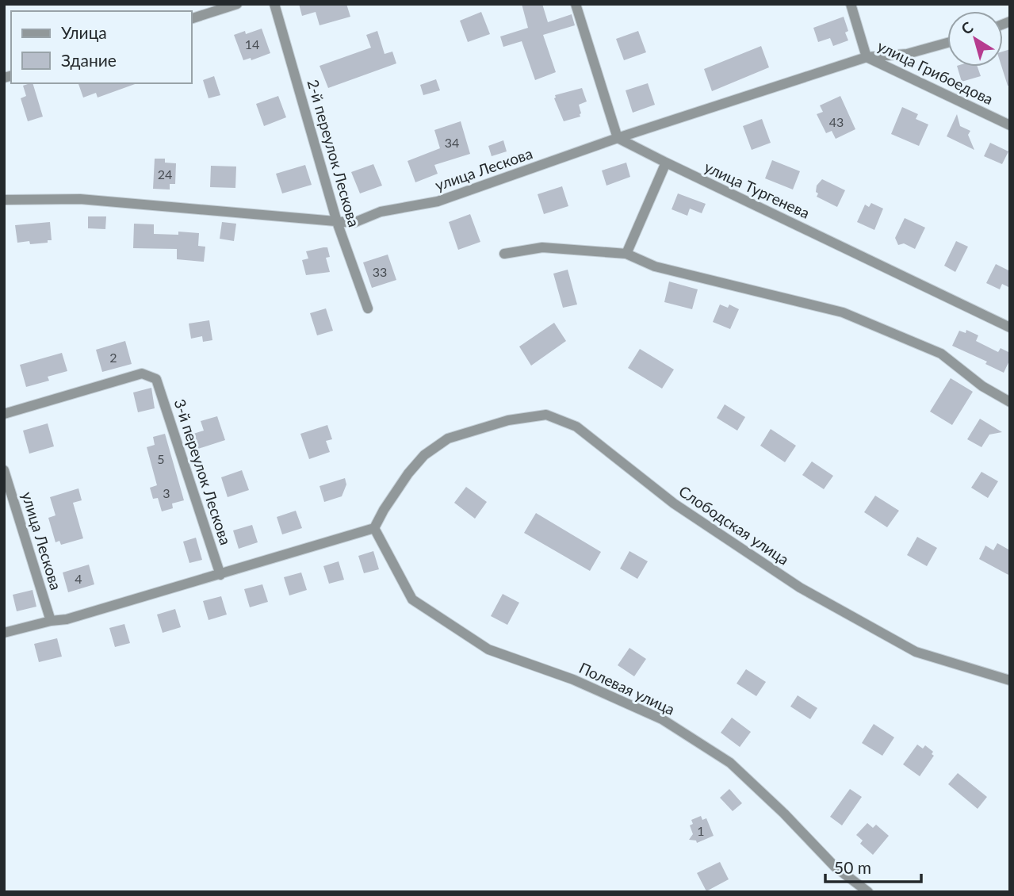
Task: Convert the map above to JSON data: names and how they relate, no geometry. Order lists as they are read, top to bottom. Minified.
{"streets":{"street":["улица Грибоедова","2-й переулок Лескова","улица Лескова","улица Тургенева","3-й переулок Лескова","Слободская улица","Полевая улица"]},"crossings":[["улица Грибоедова","улица Лескова"],["2-й переулок Лескова","улица Лескова"],["улица Лескова","улица Тургенева"],["Слободская улица","Полевая улица"]],"house_numbers":["14","43","34","24","33","2","5","3","4","1"],"legend":["Улица","Здание"],"scale_bar":"50 m","north":"top left"}
